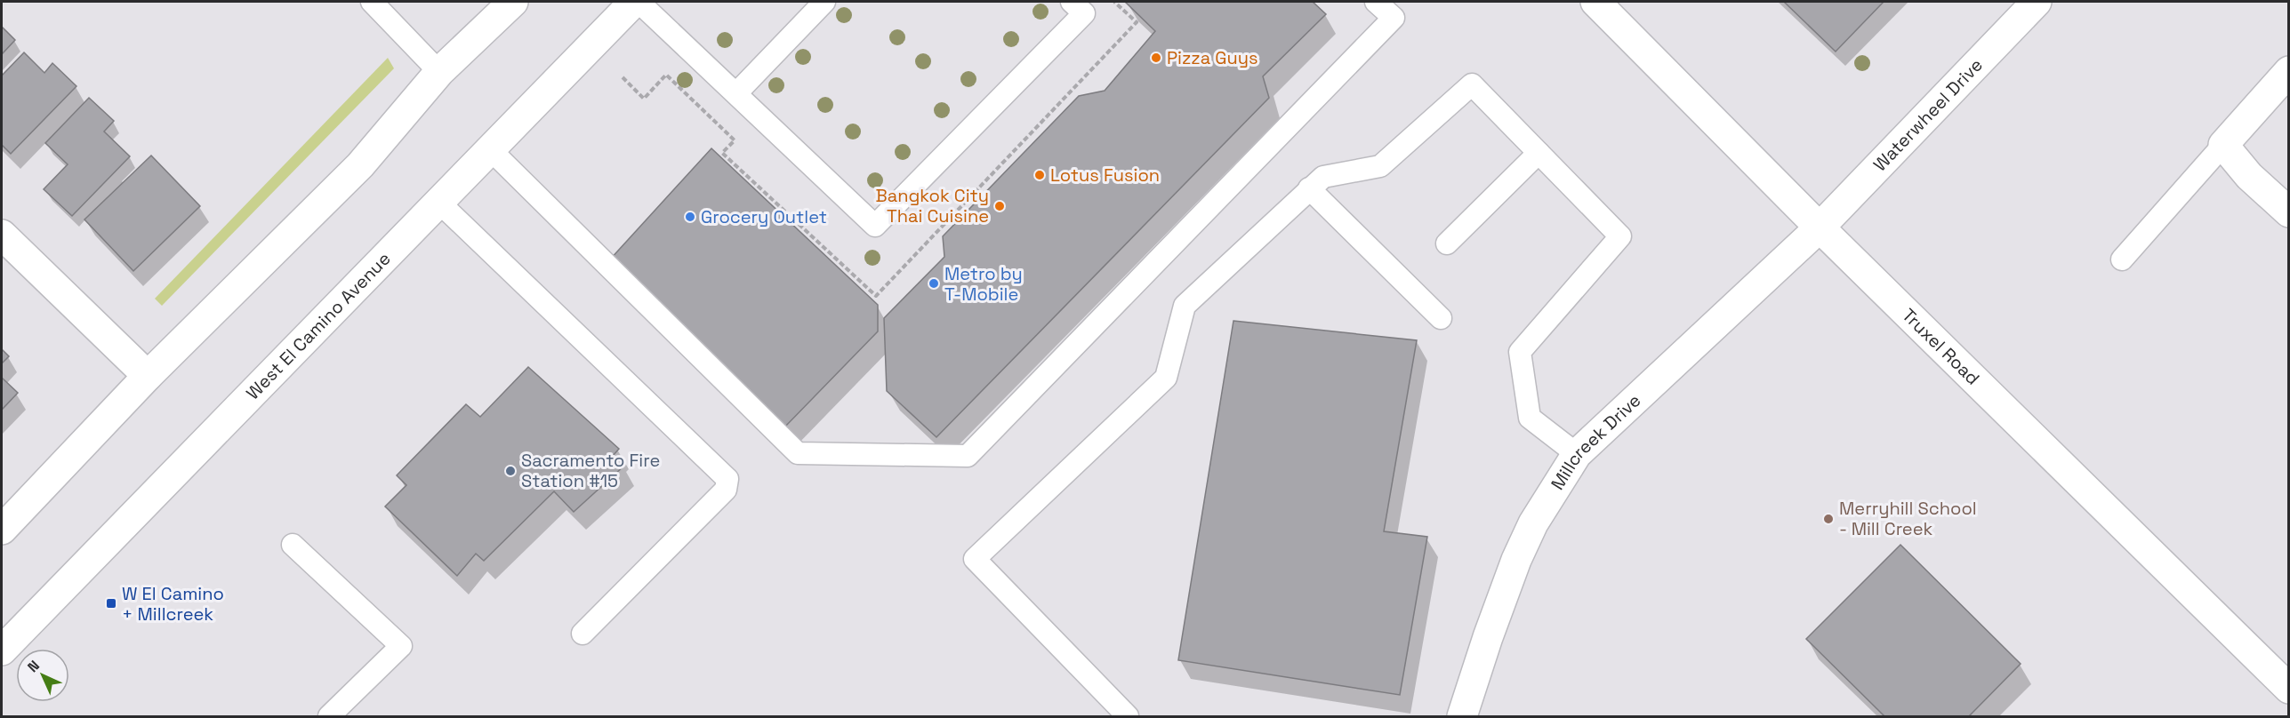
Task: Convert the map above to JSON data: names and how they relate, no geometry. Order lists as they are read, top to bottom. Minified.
{"streets":{"main road":["Waterwheel Drive","West El Camino Avenue","Truxel Road","Millcreek Drive"]},"crossings":[["Waterwheel Drive","Truxel Road"],["Waterwheel Drive","Millcreek Drive"],["Truxel Road","Millcreek Drive"]],"places":{"other":["Pizza Guys","Lotus Fusion","Bangkok City Thai Cuisine","Grocery Outlet","Metro by T-Mobile","Sacramento Fire Station #15","Merryhill School - Mill Creek"],"transit":["W El Camino + Millcreek"]},"north":"top left"}
